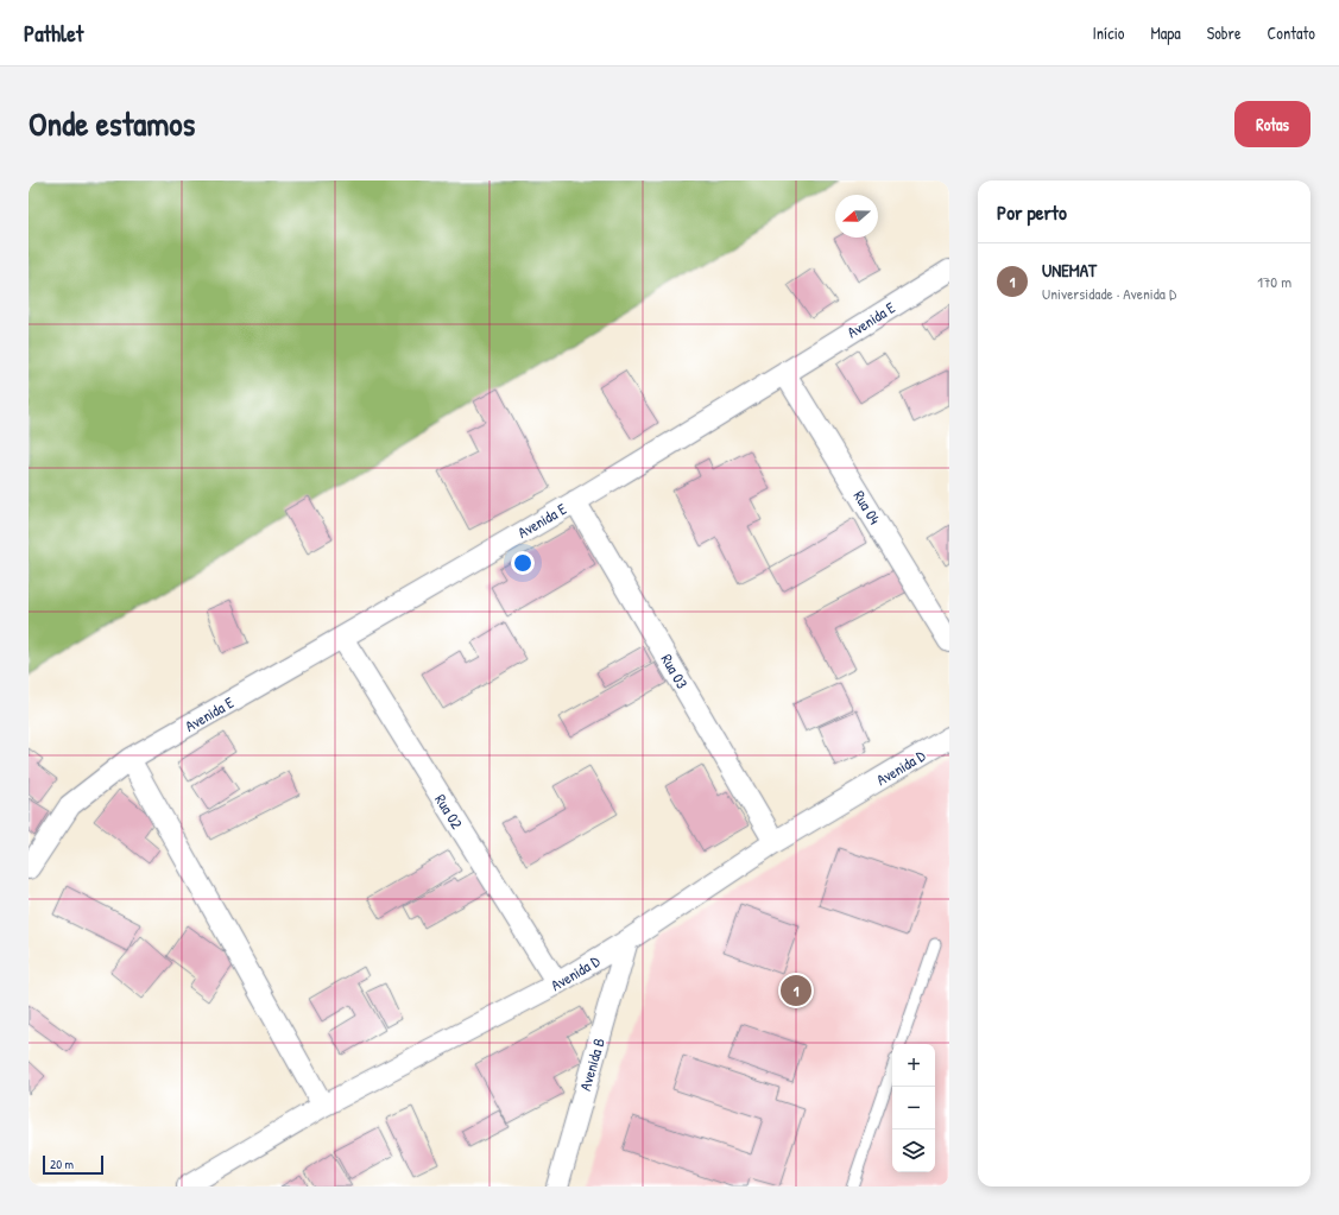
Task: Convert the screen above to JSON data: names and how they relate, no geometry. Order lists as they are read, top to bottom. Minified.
{"streets":{"street":["Avenida E","Rua 04","Rua 03","Avenida D","Rua 02","Avenida B"]},"crossings":[["Avenida E","Rua 04"],["Avenida E","Rua 03"],["Avenida E","Rua 02"],["Rua 03","Avenida D"],["Avenida D","Rua 02"],["Avenida D","Avenida B"]],"scale_bar":"20 m","north":"left","page":{"header":"Pathlet","nav":["Início","Mapa","Sobre","Contato"],"title":"Onde estamos","buttons":"Rotas","heading":"Por perto","list":[{"mark":"1","name":"UNEMAT","note":"Universidade · Avenida D","value":"170 m"}],"pins":"1","map_buttons":["+","−"],"scale":"20 m"}}
